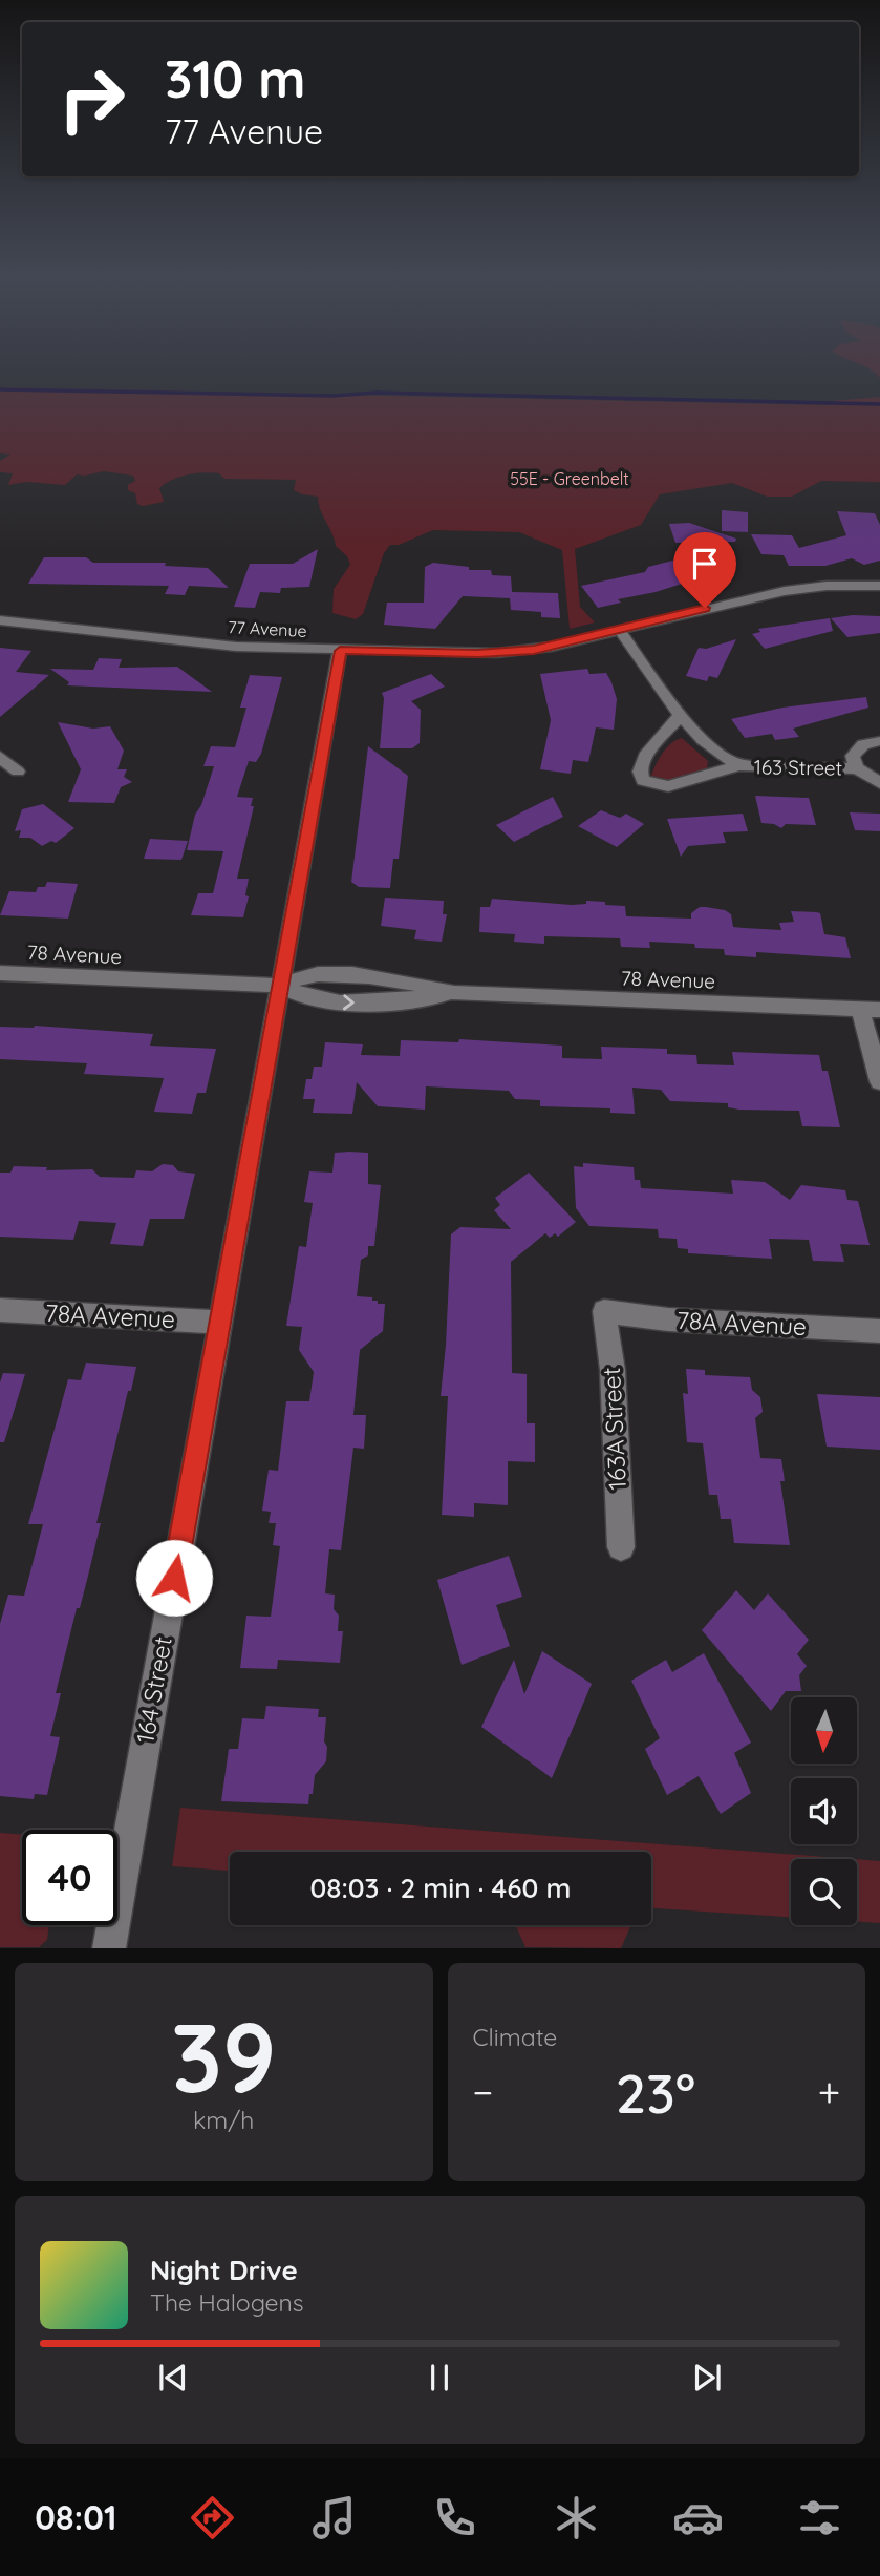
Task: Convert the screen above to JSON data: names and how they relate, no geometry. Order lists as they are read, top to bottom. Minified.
{"streets":{"street":["77 Avenue","163 Street","78 Avenue","78A Avenue","163A Street","164 Street"]},"crossings":[["77 Avenue","163 Street"],["77 Avenue","164 Street"],["78 Avenue","164 Street"],["78A Avenue","163A Street"],["78A Avenue","164 Street"]],"parks":["55E - Greenbelt"],"north":"bottom","page":{"turn":["310 m","77 Avenue"],"limit":"40","trip":"08:03 · 2 min · 460 m","tile":[["39","km/h"],"Climate"],"heat":["−","23°","+"],"song":["Night Drive","The Halogens"],"tabs":"08:01"}}
